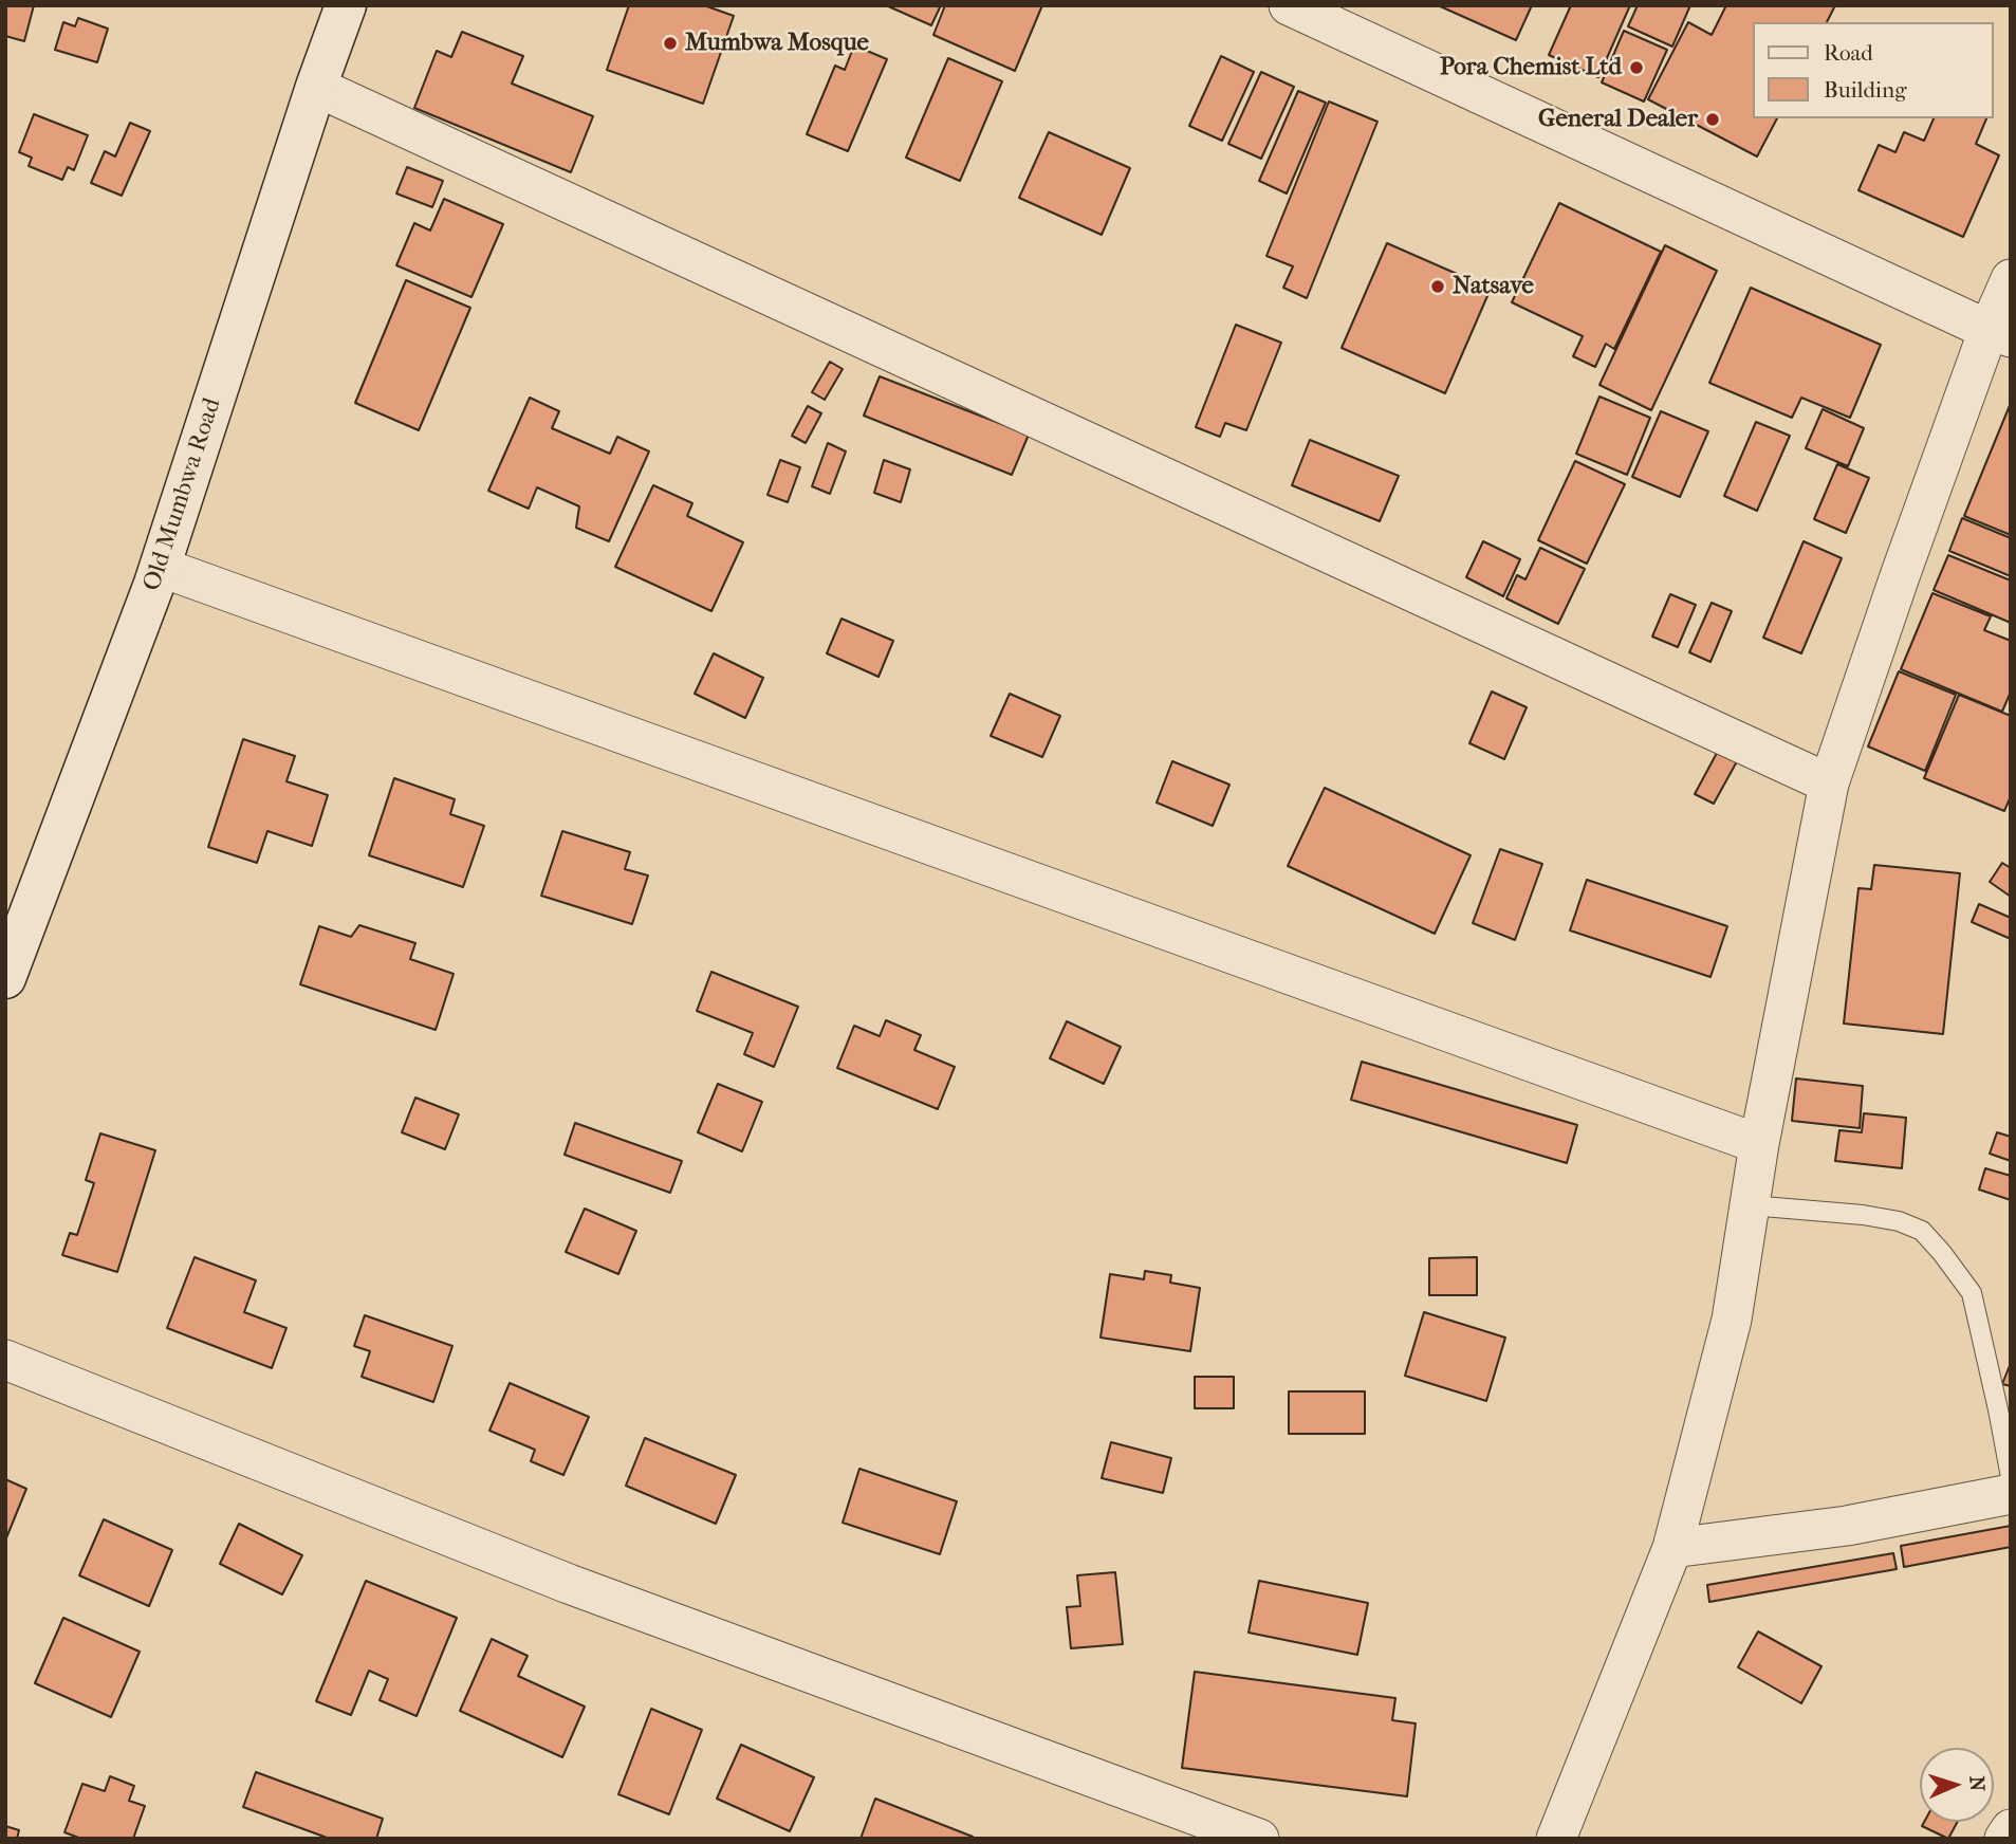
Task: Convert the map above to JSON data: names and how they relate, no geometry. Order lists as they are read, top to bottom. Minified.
{"streets":{"main road":["Old Mumbwa Road"]},"places":["Mumbwa Mosque","Pora Chemist Ltd","General Dealer","Natsave"],"legend":["Road","Building"],"north":"right"}
